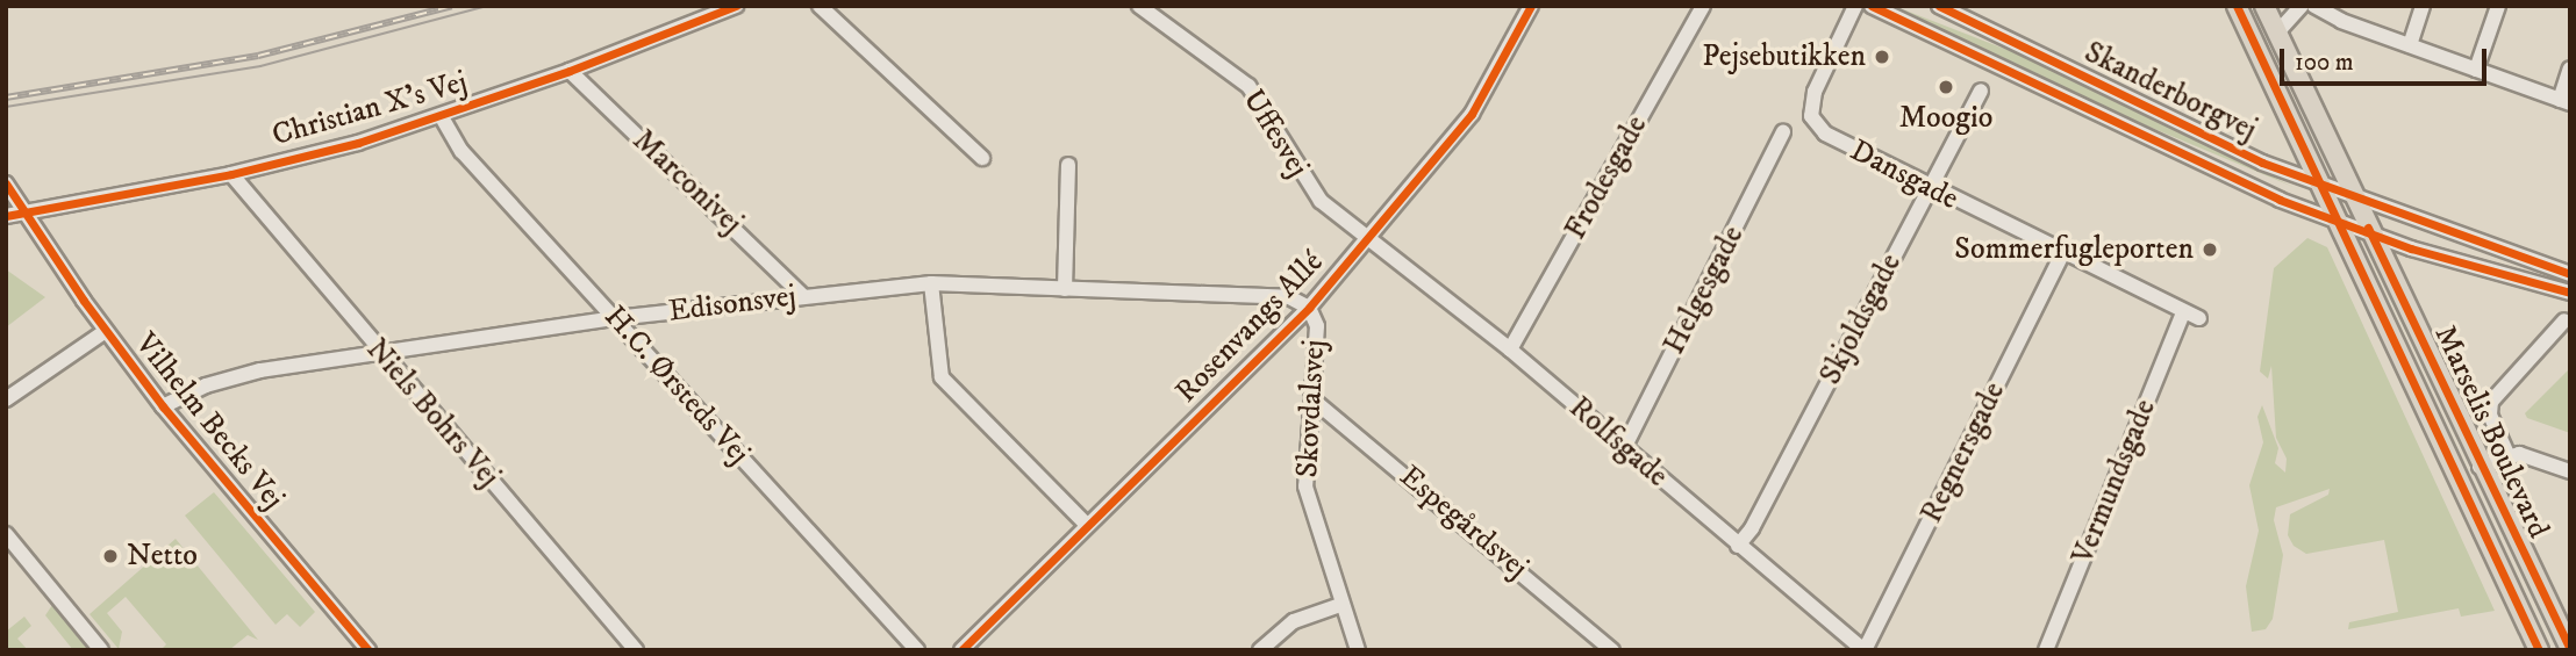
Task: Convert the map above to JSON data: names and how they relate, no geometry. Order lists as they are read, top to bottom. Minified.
{"streets":{"main road":["Marselis Boulevard"],"street":["Skanderborgvej","Christian X's Vej","Uffesvej","Dansgade","Frodesgade","Marconivej","Helgesgade","Edisonsvej","Skjoldsgade","Rosenvangs Allé","H.C. Ørsteds Vej","Skovdalsvej","Niels Bohrs Vej","Vilhelm Becks Vej","Rolfsgade","Regnersgade","Vermundsgade","Espegårdsvej"]},"crossings":[["Skanderborgvej","Marselis Boulevard"],["Christian X's Vej","Marconivej"],["Christian X's Vej","H.C. Ørsteds Vej"],["Christian X's Vej","Niels Bohrs Vej"],["Christian X's Vej","Vilhelm Becks Vej"],["Uffesvej","Rosenvangs Allé"],["Uffesvej","Rolfsgade"],["Dansgade","Skjoldsgade"],["Dansgade","Regnersgade"],["Dansgade","Vermundsgade"],["Frodesgade","Rolfsgade"],["Marconivej","Edisonsvej"],["Helgesgade","Rolfsgade"],["Edisonsvej","Rosenvangs Allé"],["Edisonsvej","H.C. Ørsteds Vej"],["Edisonsvej","Skovdalsvej"],["Edisonsvej","Niels Bohrs Vej"],["Edisonsvej","Vilhelm Becks Vej"],["Skjoldsgade","Rolfsgade"],["Rosenvangs Allé","Skovdalsvej"],["Rosenvangs Allé","Rolfsgade"],["Skovdalsvej","Espegårdsvej"],["Rolfsgade","Regnersgade"]],"places":["Pejsebutikken","Moogio","Sommerfugleporten","Netto"],"scale_bar":"100 m"}
